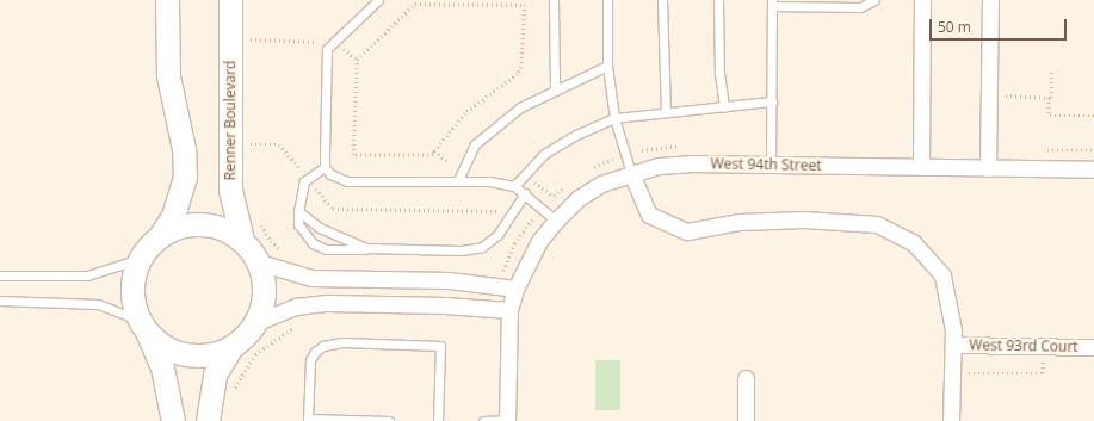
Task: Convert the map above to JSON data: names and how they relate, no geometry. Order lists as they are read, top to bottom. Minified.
{"streets":{"main road":["Renner Boulevard"],"street":["West 94th Street","West 93rd Court"]},"scale_bar":"50 m"}
